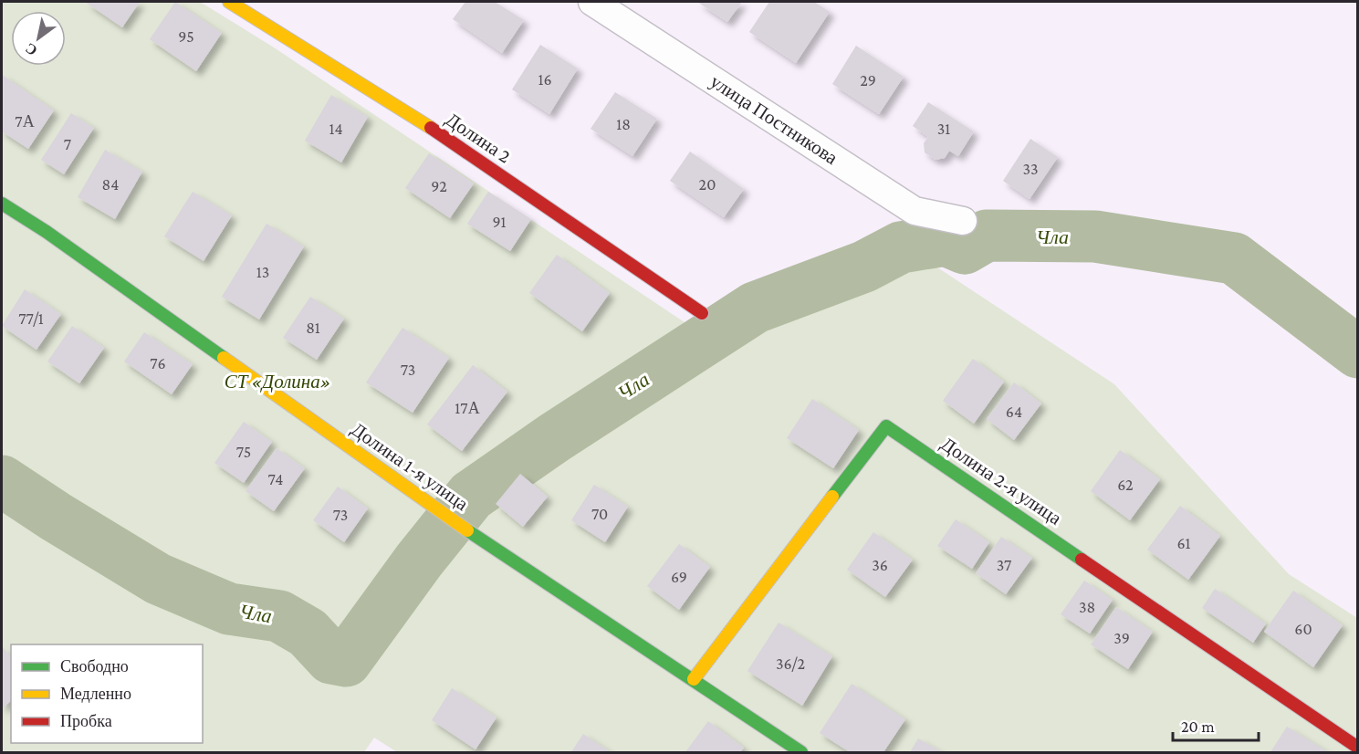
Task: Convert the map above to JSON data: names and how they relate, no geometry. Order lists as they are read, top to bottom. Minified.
{"streets":{"street":["улица Постникова","Долина 2","Долина 1-я улица","Долина 2-я улица"]},"crossings":[["Долина 1-я улица","Долина 2-я улица"]],"water":["Чла"],"parks":["СТ «Долина»"],"house_numbers":["95","16","29","7А","18","14","31","7","33","84","20","92","91","13","77/1","81","76","73","17А","64","75","74","62","70","73","61","36","37","69","38","60","39","36/2"],"legend":["Свободно","Медленно","Пробка"],"scale_bar":"20 m","north":"bottom left"}
